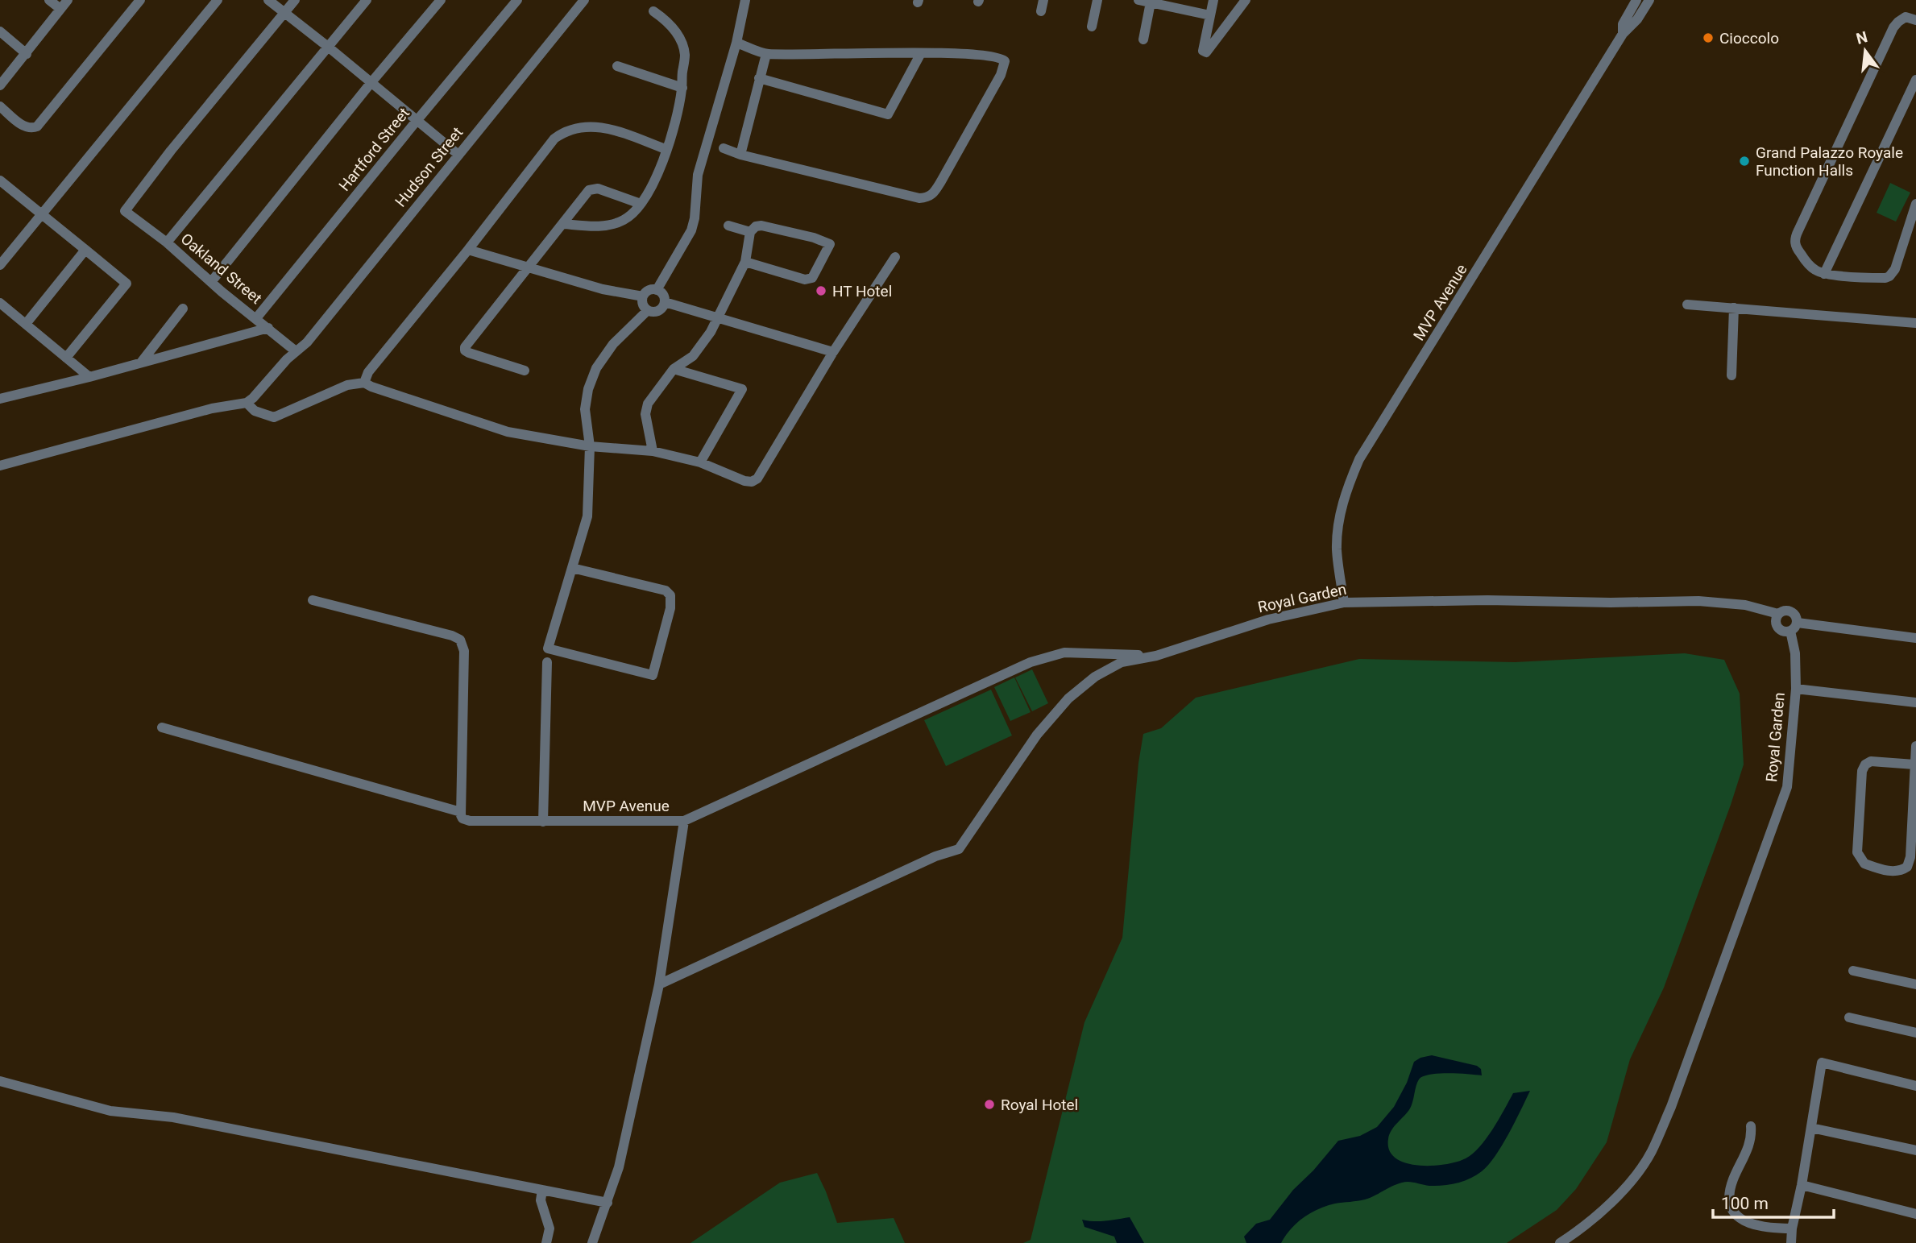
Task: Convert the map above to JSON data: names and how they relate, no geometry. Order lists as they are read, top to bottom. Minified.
{"streets":{"street":["Hartford Street","Hudson Street","Oakland Street","MVP Avenue","Royal Garden"]},"crossings":[["Hartford Street","Oakland Street"],["Hudson Street","Oakland Street"],["MVP Avenue","Royal Garden"]],"places":["Cioccolo","Grand Palazzo Royale Function Halls","HT Hotel","Royal Hotel"],"scale_bar":"100 m","north":"top"}
